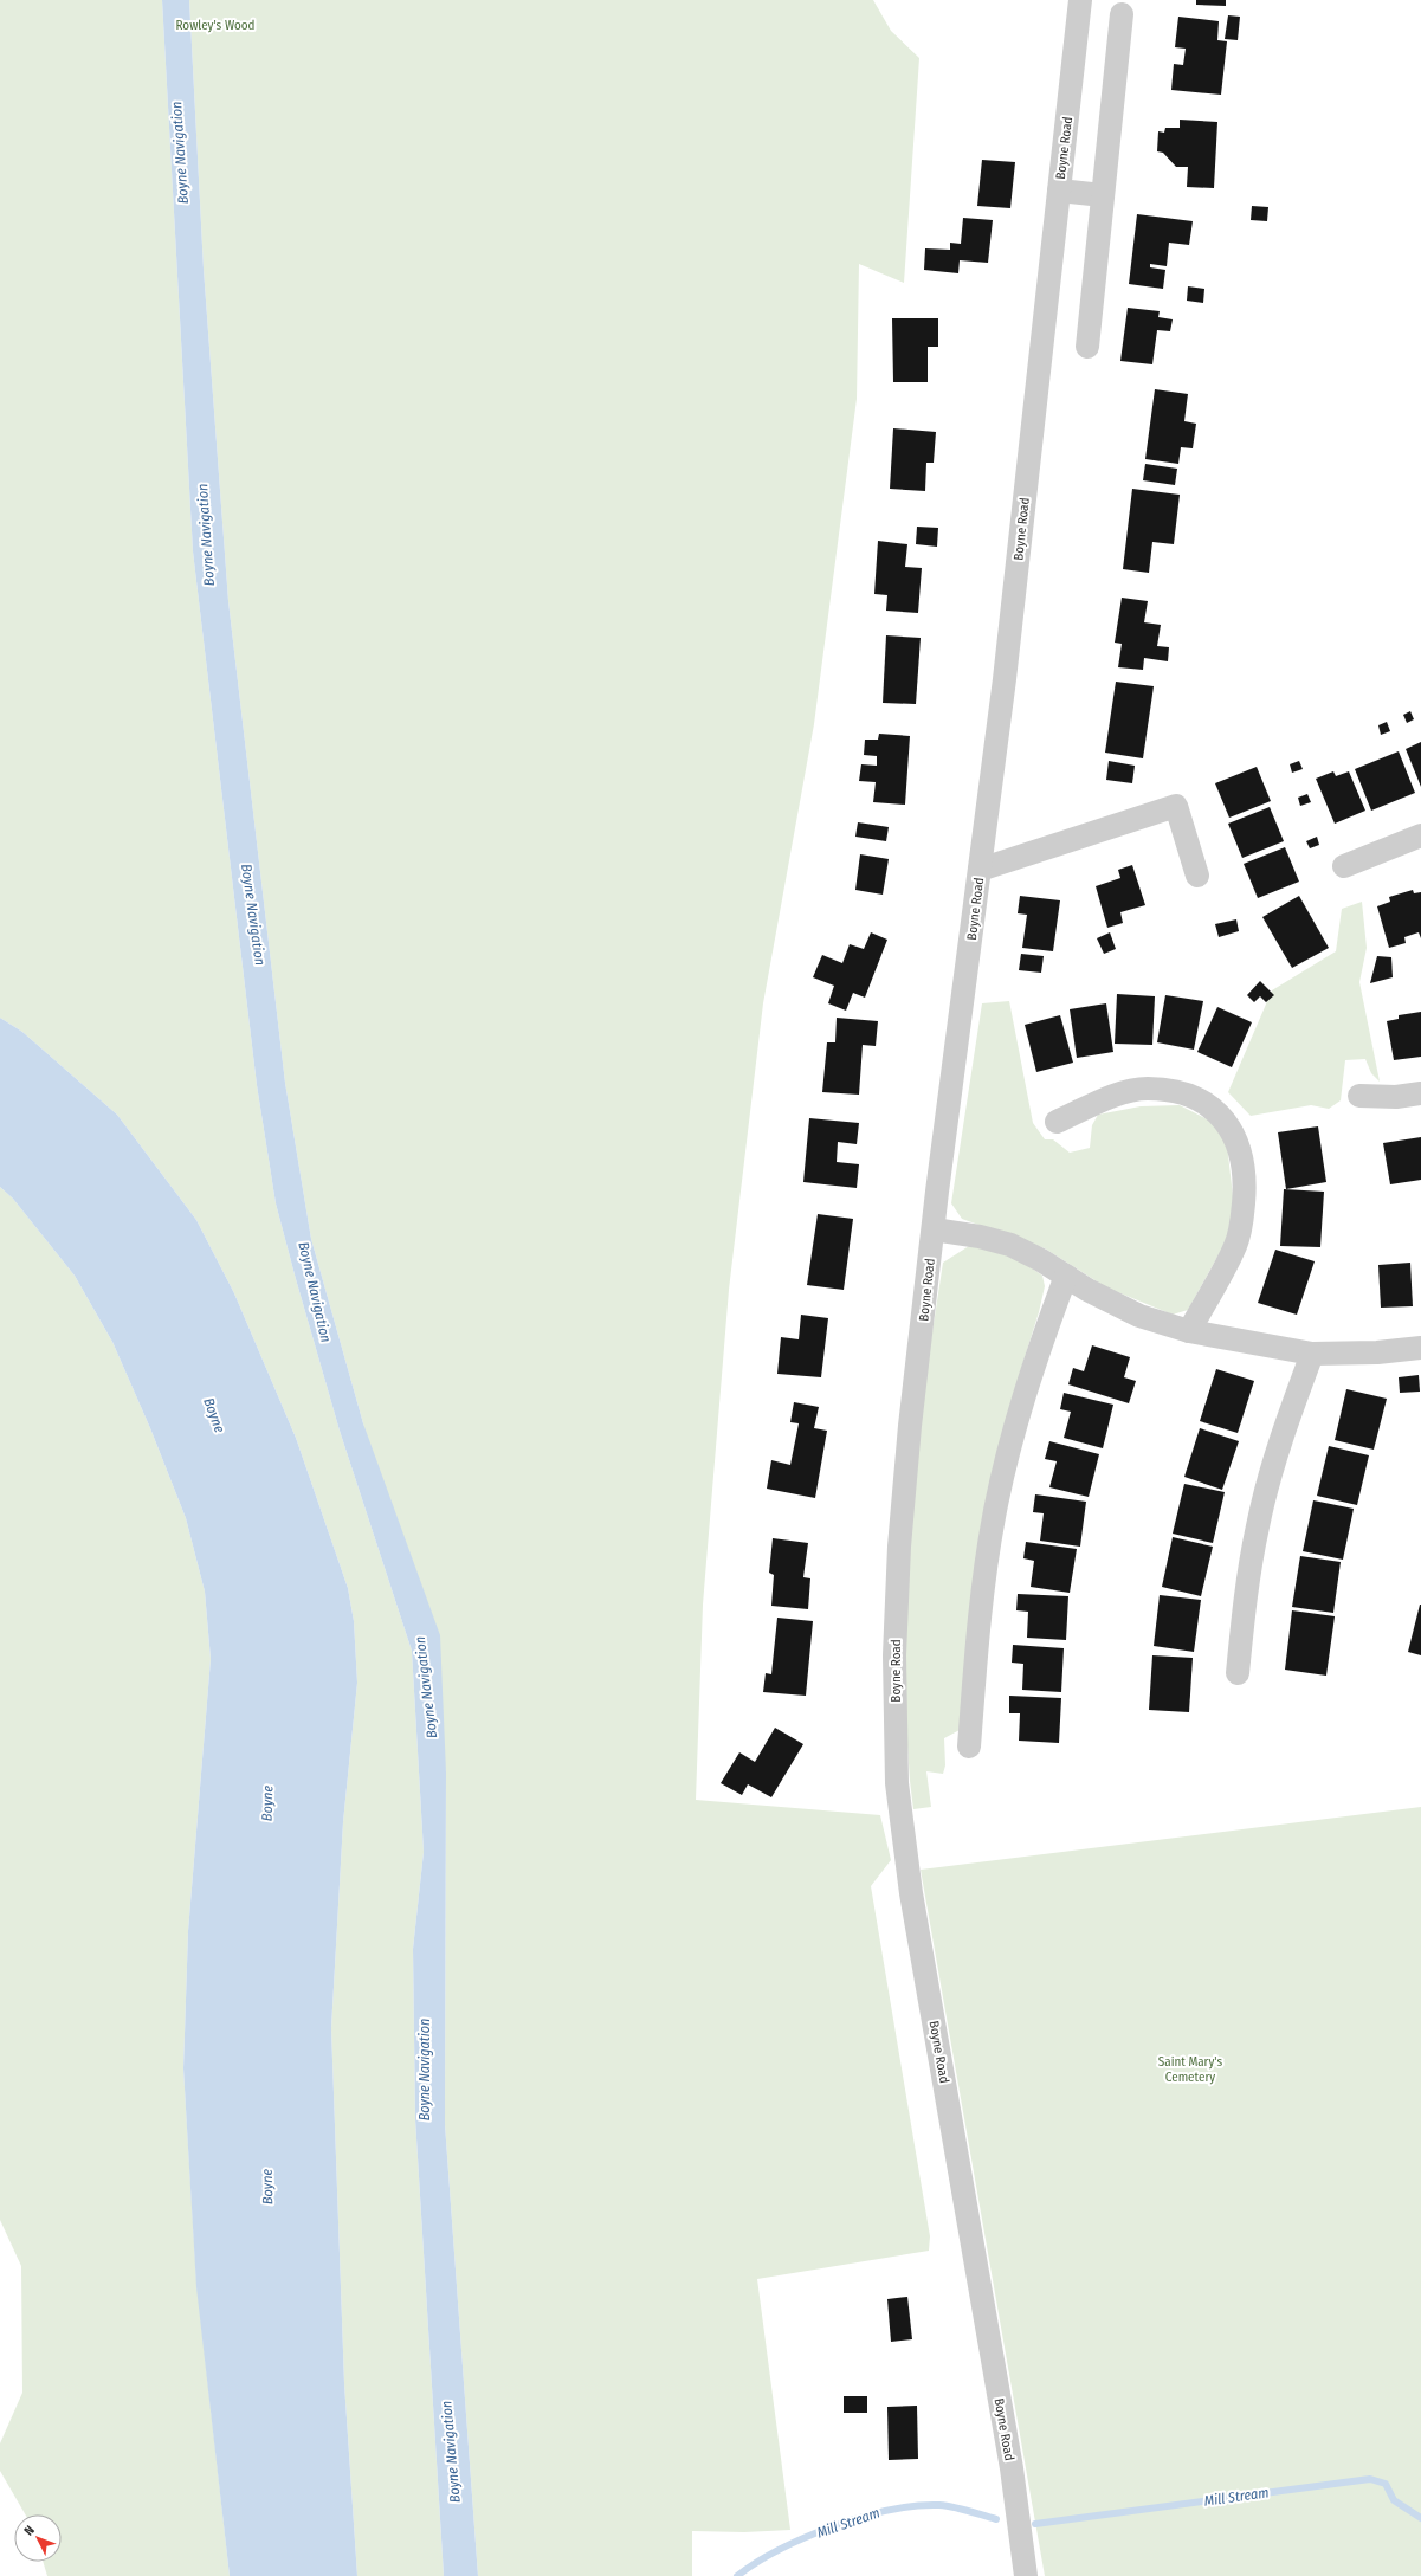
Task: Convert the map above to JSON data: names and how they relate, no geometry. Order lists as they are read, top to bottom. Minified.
{"streets":{"street":["Boyne Road"]},"water":["Boyne Navigation","Boyne","Mill Stream"],"parks":["Rowley's Wood","Saint Mary's Cemetery"],"north":"top left"}
